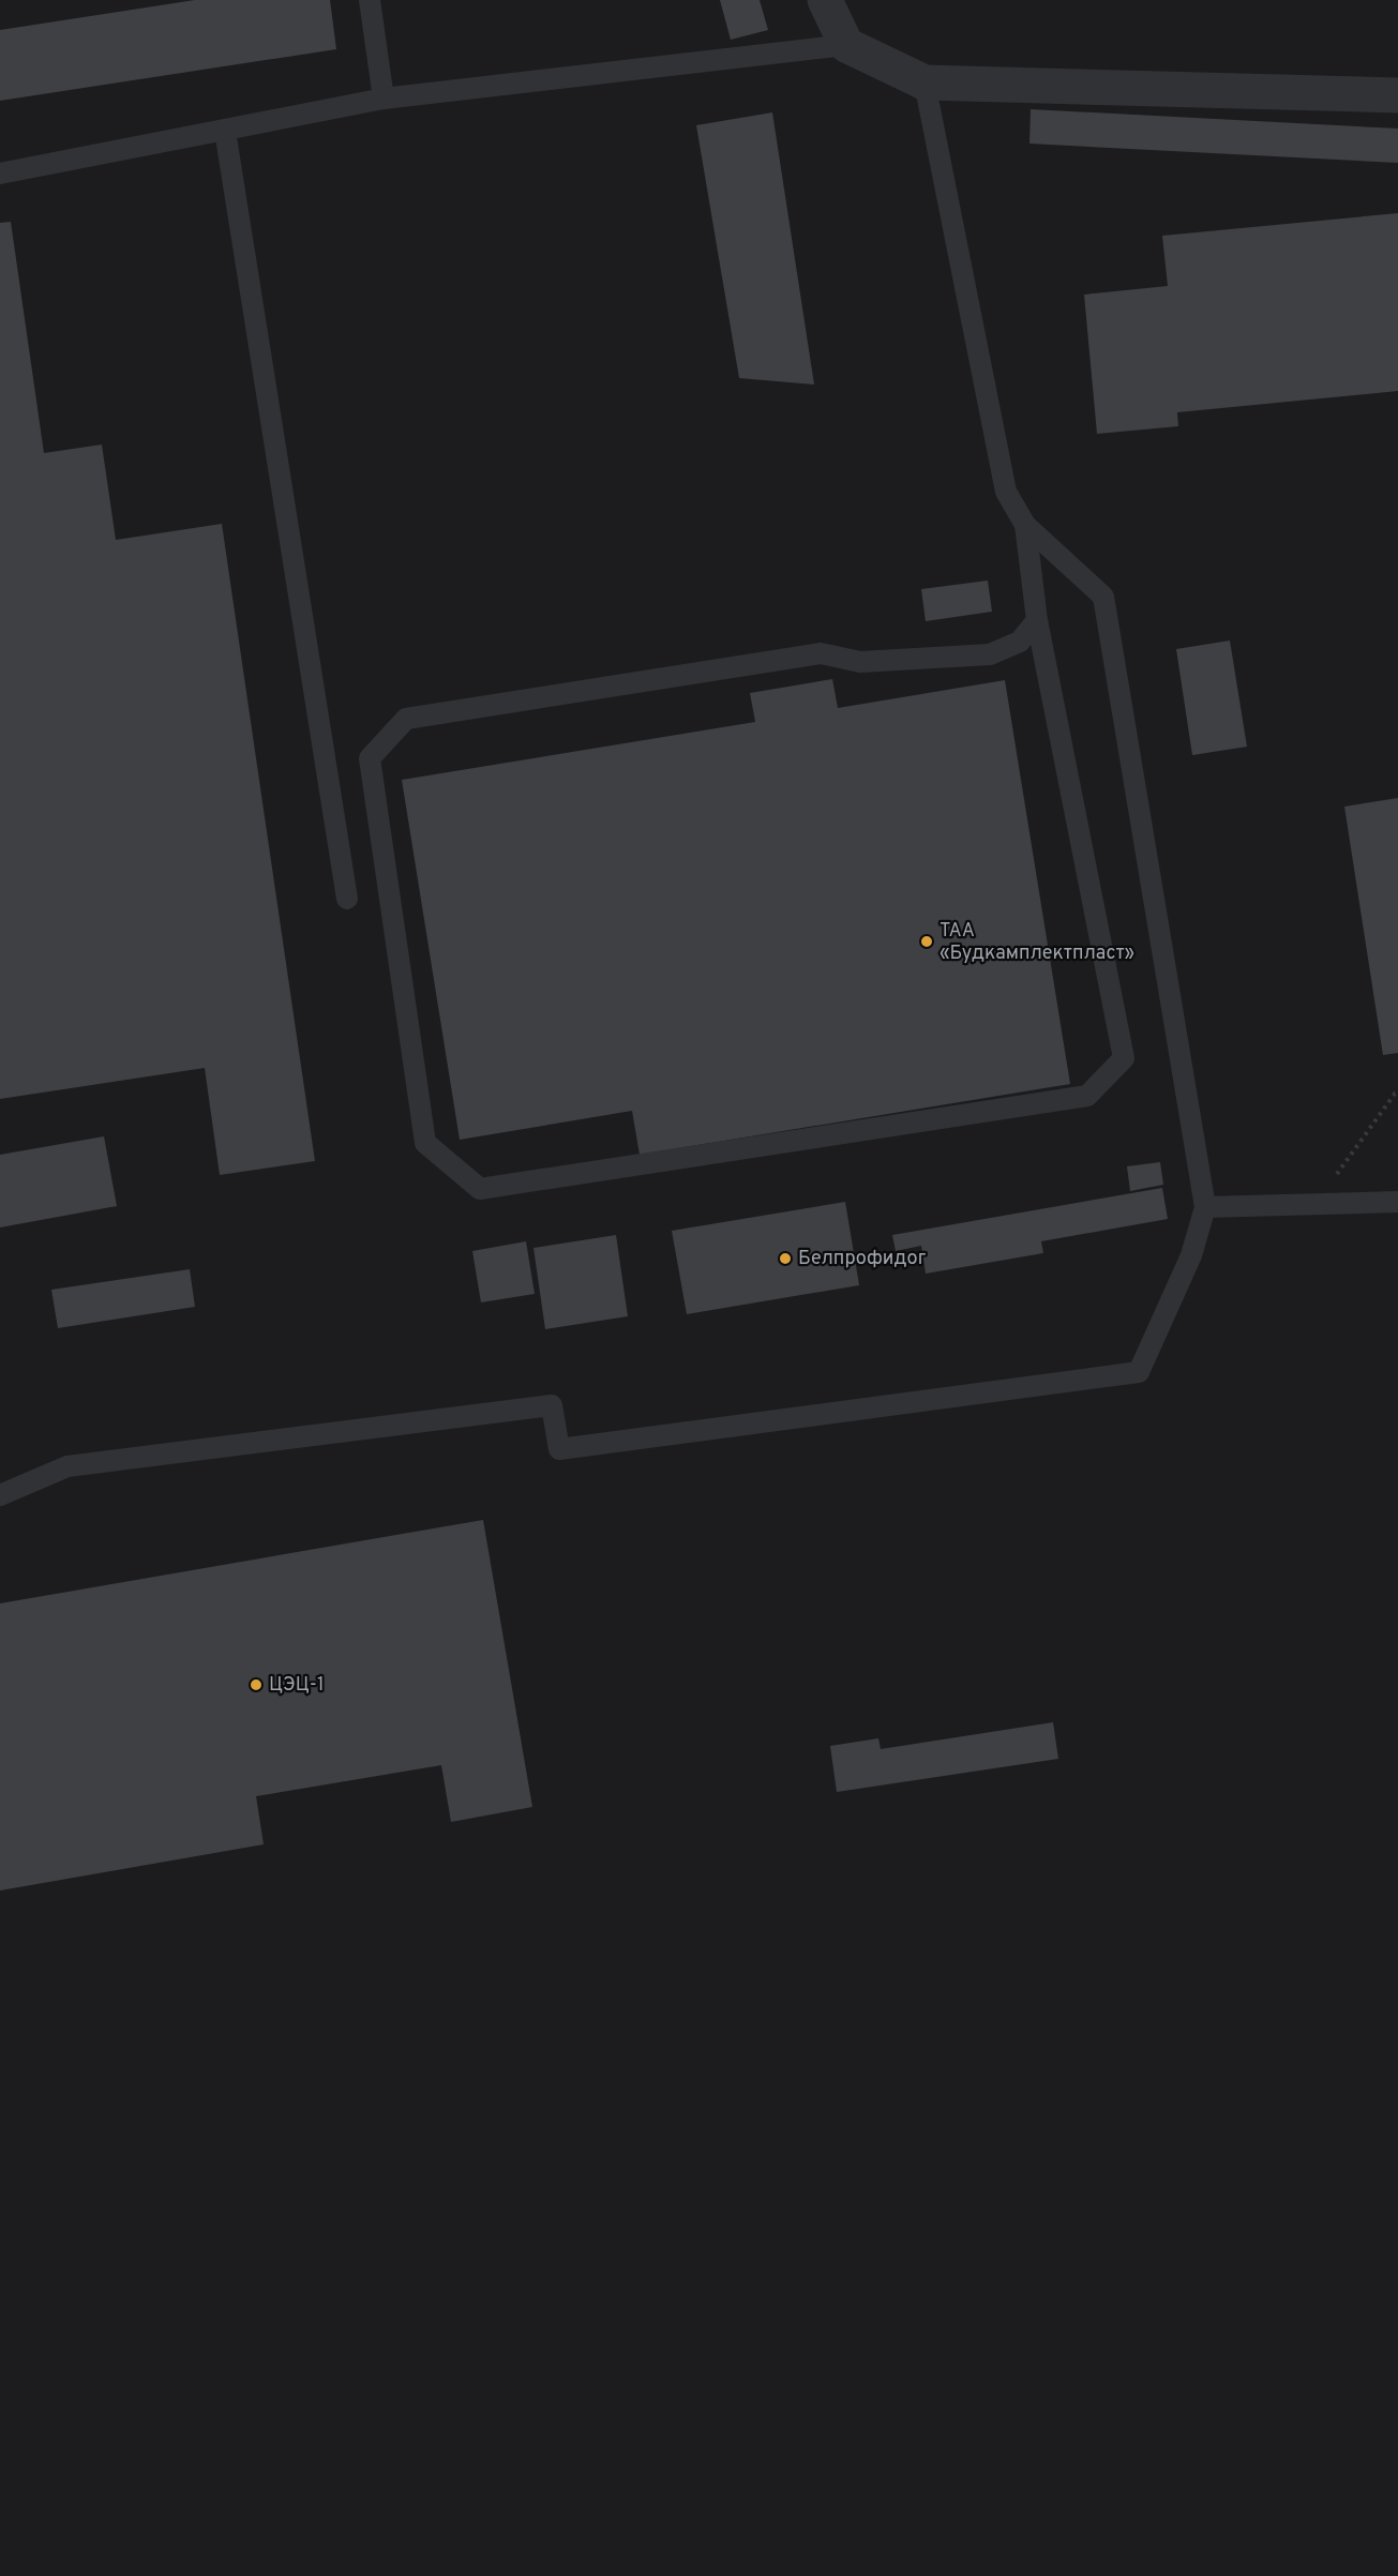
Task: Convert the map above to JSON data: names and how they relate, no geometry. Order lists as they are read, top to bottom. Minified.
{"places":["ТАА «Будкамплектпласт»","Белпрофидог","ЦЭЦ-1"]}
